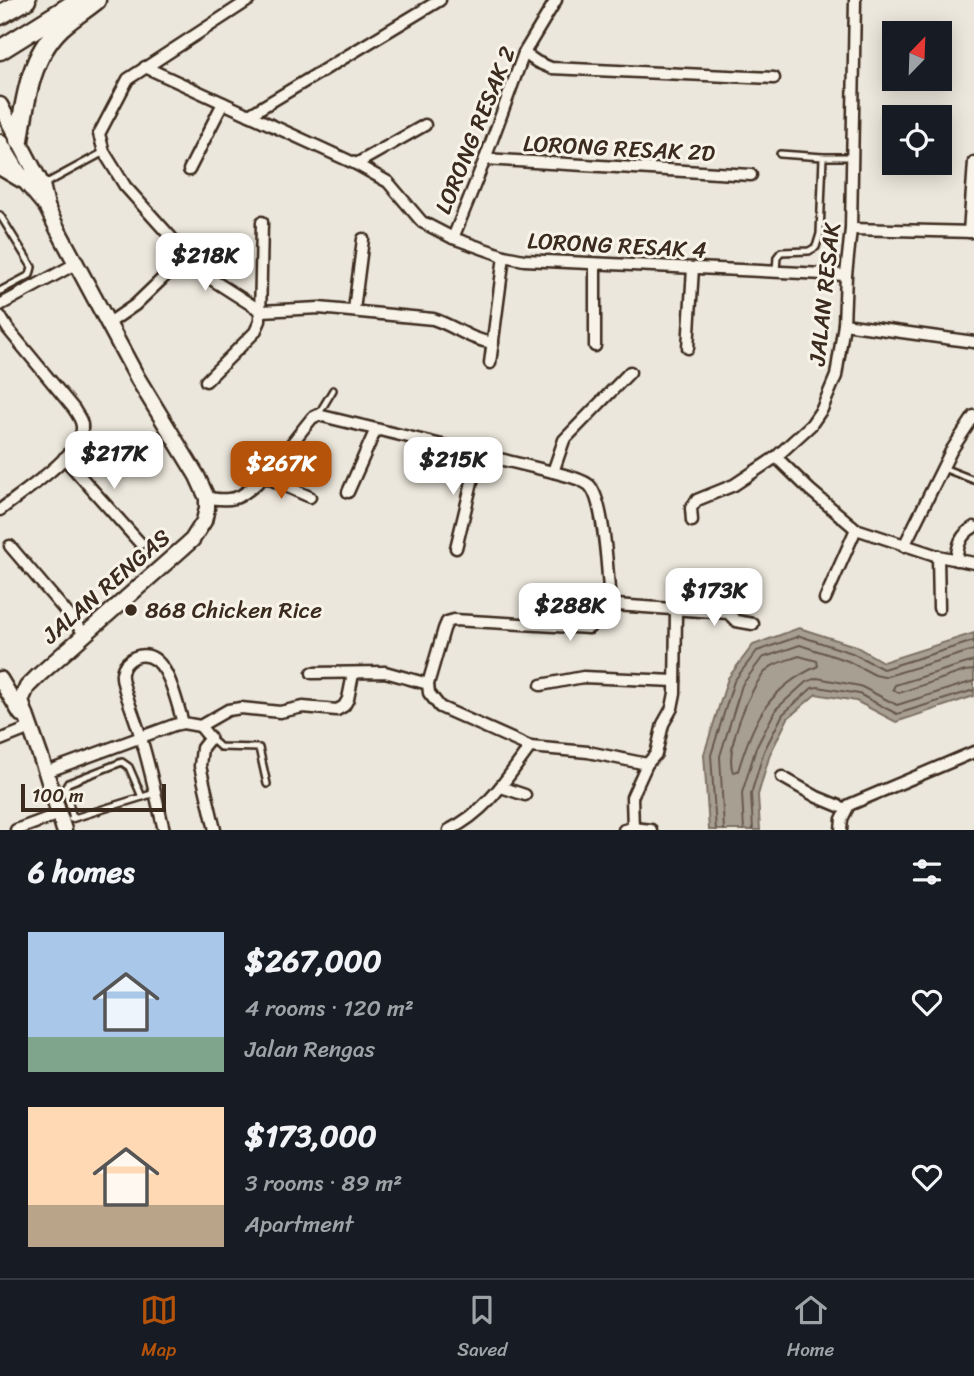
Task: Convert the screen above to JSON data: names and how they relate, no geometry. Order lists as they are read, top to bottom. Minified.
{"streets":{"street":["LORONG RESAK 2","LORONG RESAK 2D","LORONG RESAK 4","JALAN RESAK","JALAN RENGAS"]},"crossings":[["LORONG RESAK 2","LORONG RESAK 2D"],["LORONG RESAK 2","LORONG RESAK 4"],["LORONG RESAK 4","JALAN RESAK"]],"places":["868 Chicken Rice"],"scale_bar":"100 m","north":"top right","page":{"price":["$218K","$217K","$215K","$267K","$173K","$288K"],"scale":"100 m","heading":"6 homes","list":[{"name":"$267,000","note":"4 rooms · 120 m² · Jalan Rengas"},{"name":"$173,000","note":"3 rooms · 89 m² · Apartment"}],"tabs":["Map","Saved","Home"]}}
